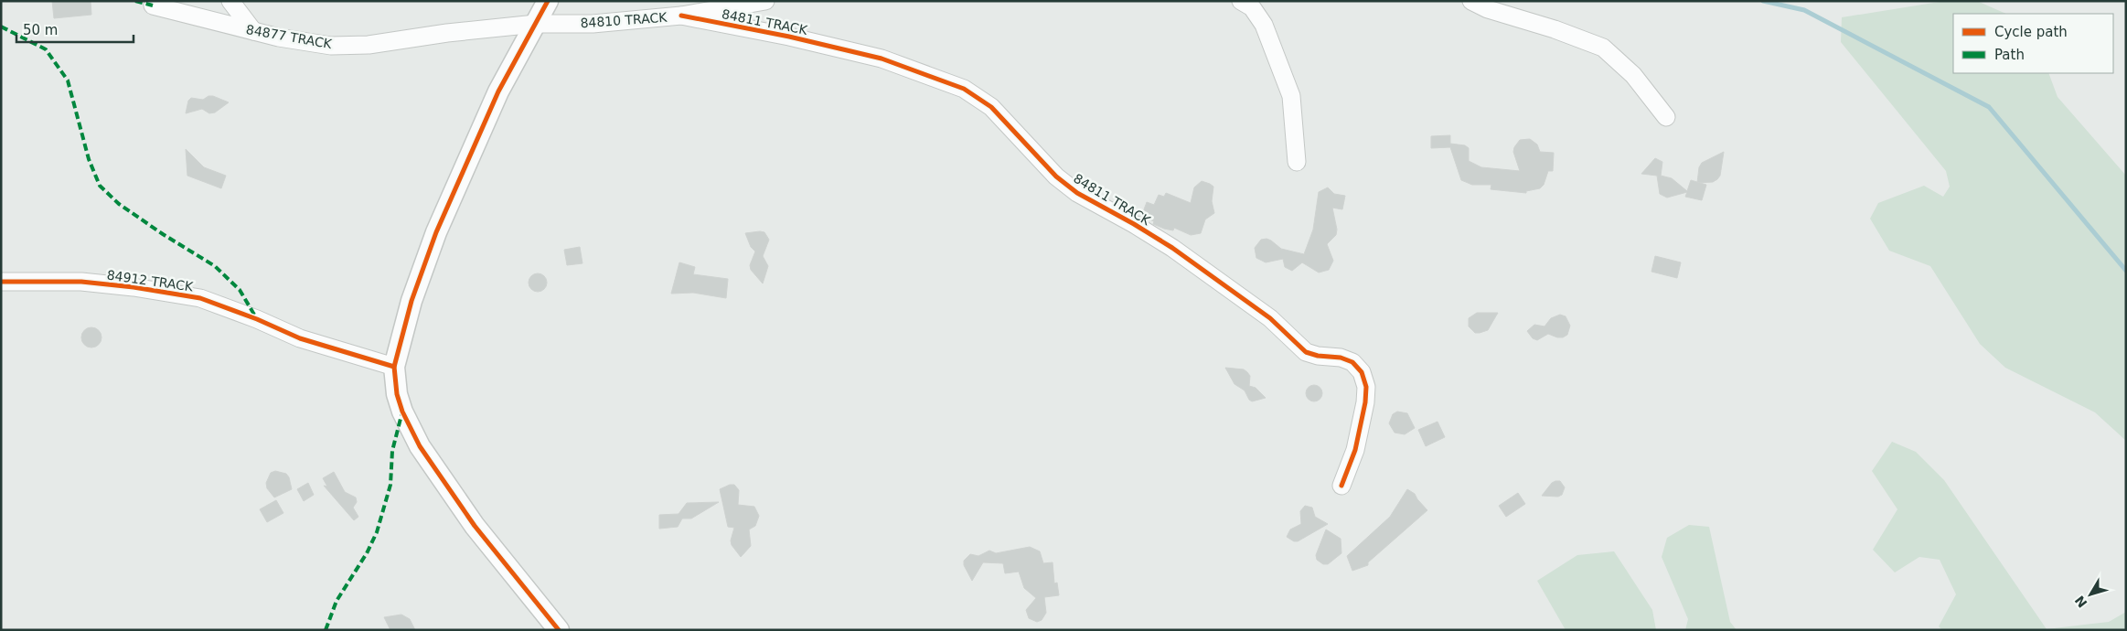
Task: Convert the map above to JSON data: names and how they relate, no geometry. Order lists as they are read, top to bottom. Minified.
{"streets":{"street":["84810 TRACK","84811 TRACK","84877 TRACK","84912 TRACK"]},"crossings":[["84810 TRACK","84811 TRACK"],["84810 TRACK","84877 TRACK"]],"legend":["Cycle path","Path"],"scale_bar":"50 m","north":"bottom left"}
